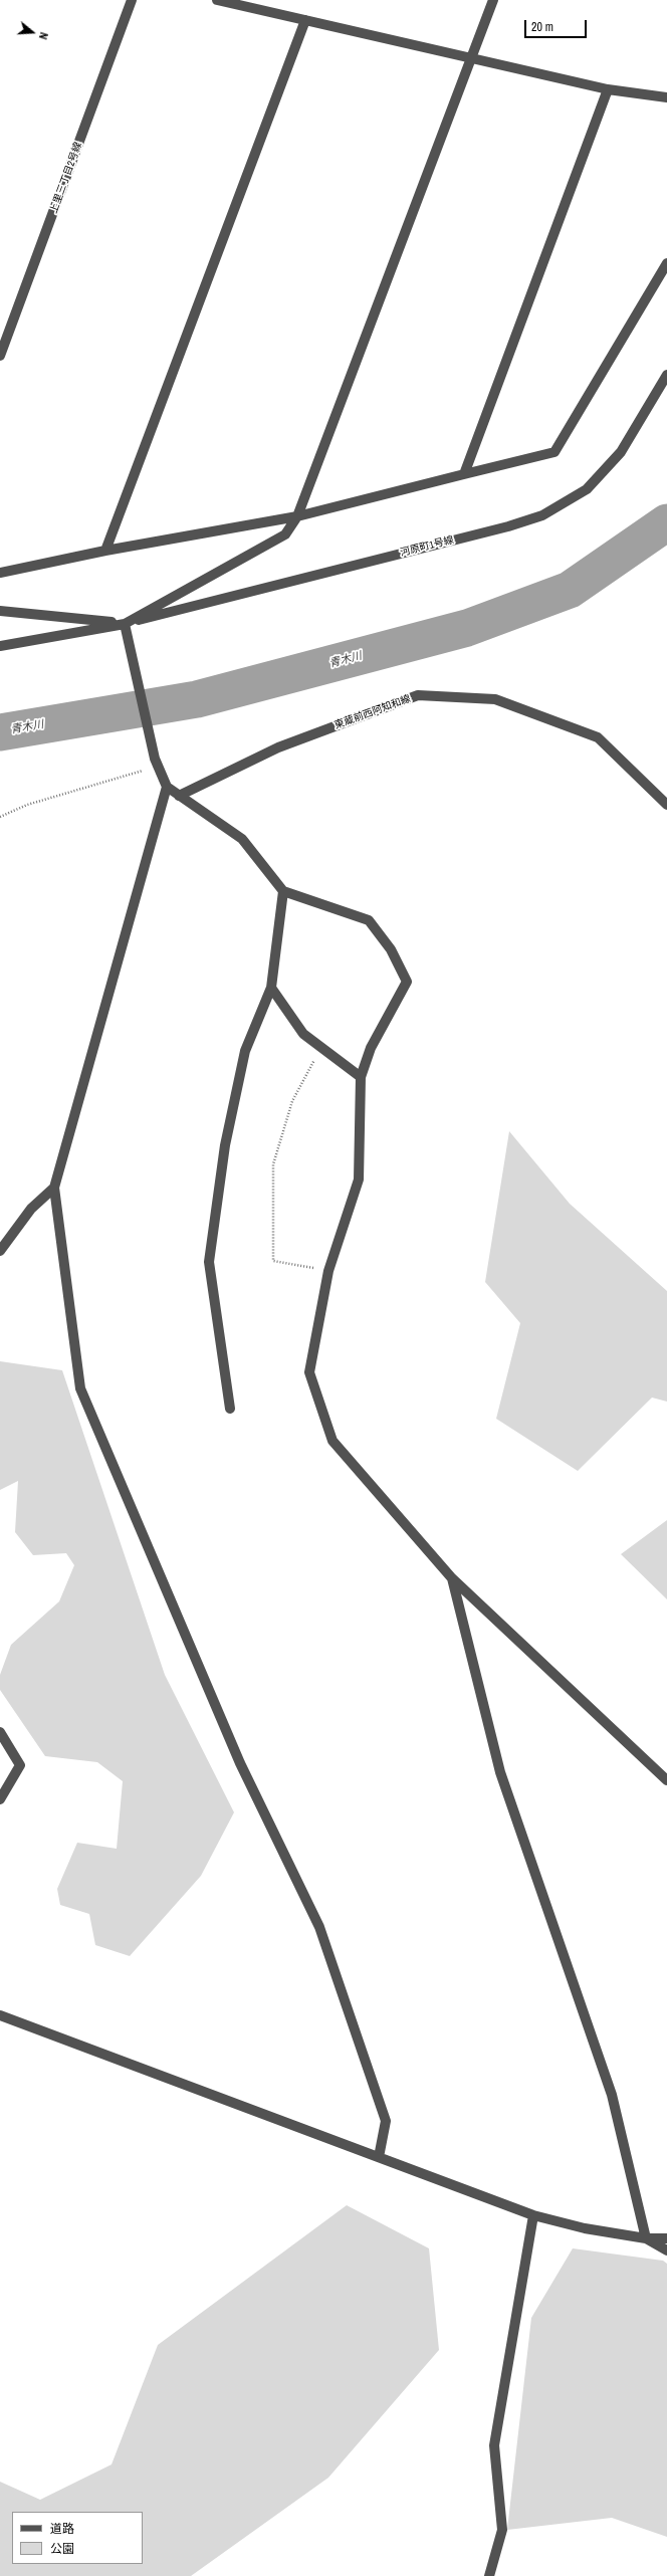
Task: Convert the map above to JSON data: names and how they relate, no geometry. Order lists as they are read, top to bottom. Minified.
{"streets":{"street":["上里三丁目2号線","河原町1号線","東蔵前西阿知和線"]},"water":["青木川"],"legend":["道路","公園"],"scale_bar":"20 m","north":"right"}
